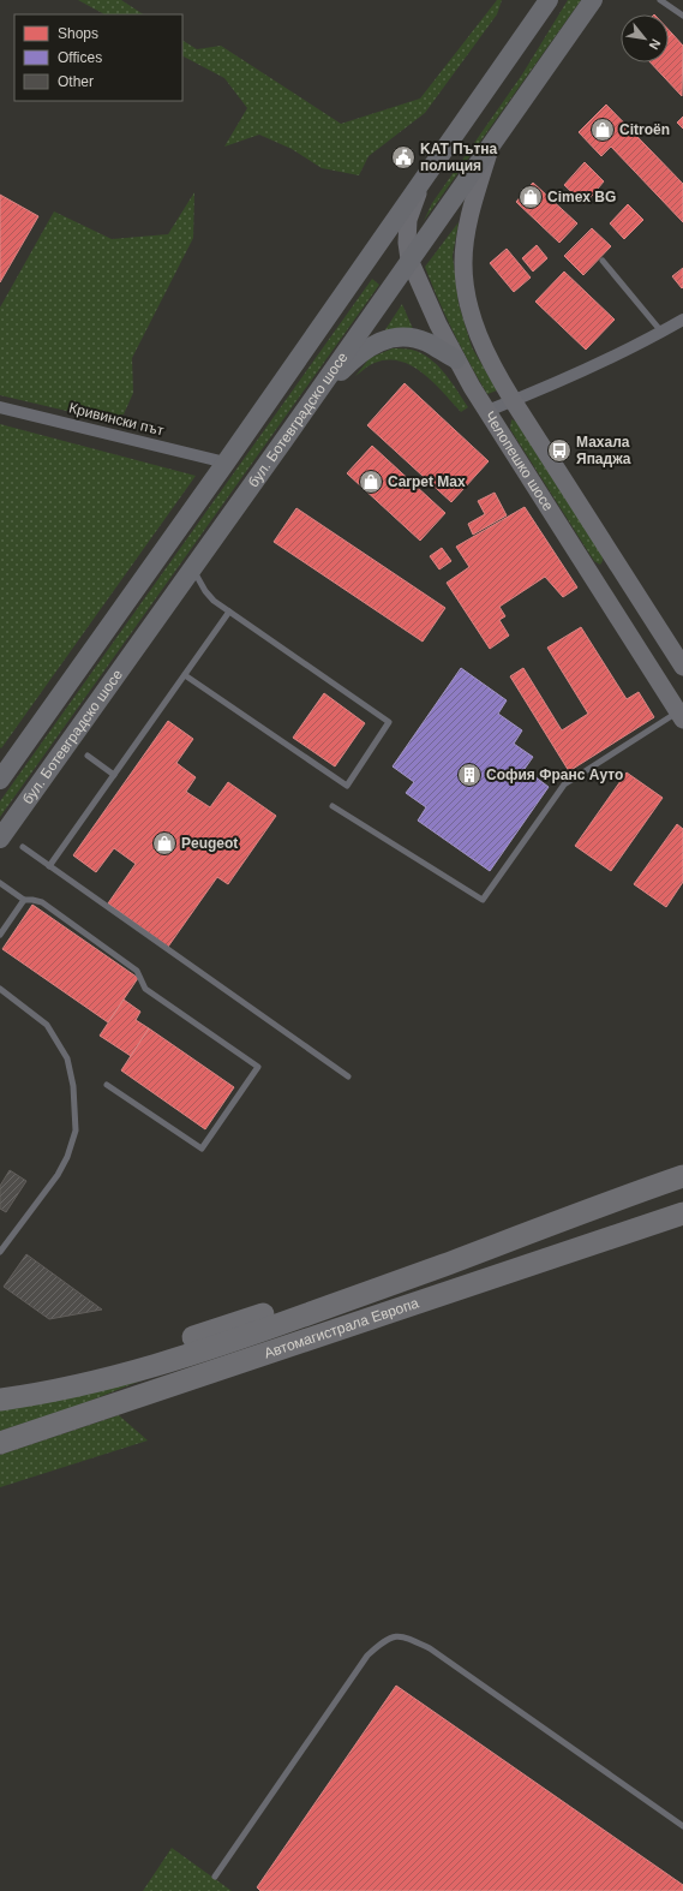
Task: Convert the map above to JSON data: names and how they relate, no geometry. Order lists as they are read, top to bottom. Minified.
{"streets":{"highway":["Автомагистрала Европа"],"main road":["бул. Ботевградско шосе","Челопешко шосе"],"street":["Кривински път"]},"crossings":[["бул. Ботевградско шосе","Челопешко шосе"]],"places":{"shop":["Citroën","Cimex BG","Carpet Max","Peugeot"],"public building":["KAT Пътна полиция"],"bus stop":["Махала Япаджа"],"building":["София Франс Ауто"]},"legend":["Shops","Offices","Other"],"north":"bottom right"}
